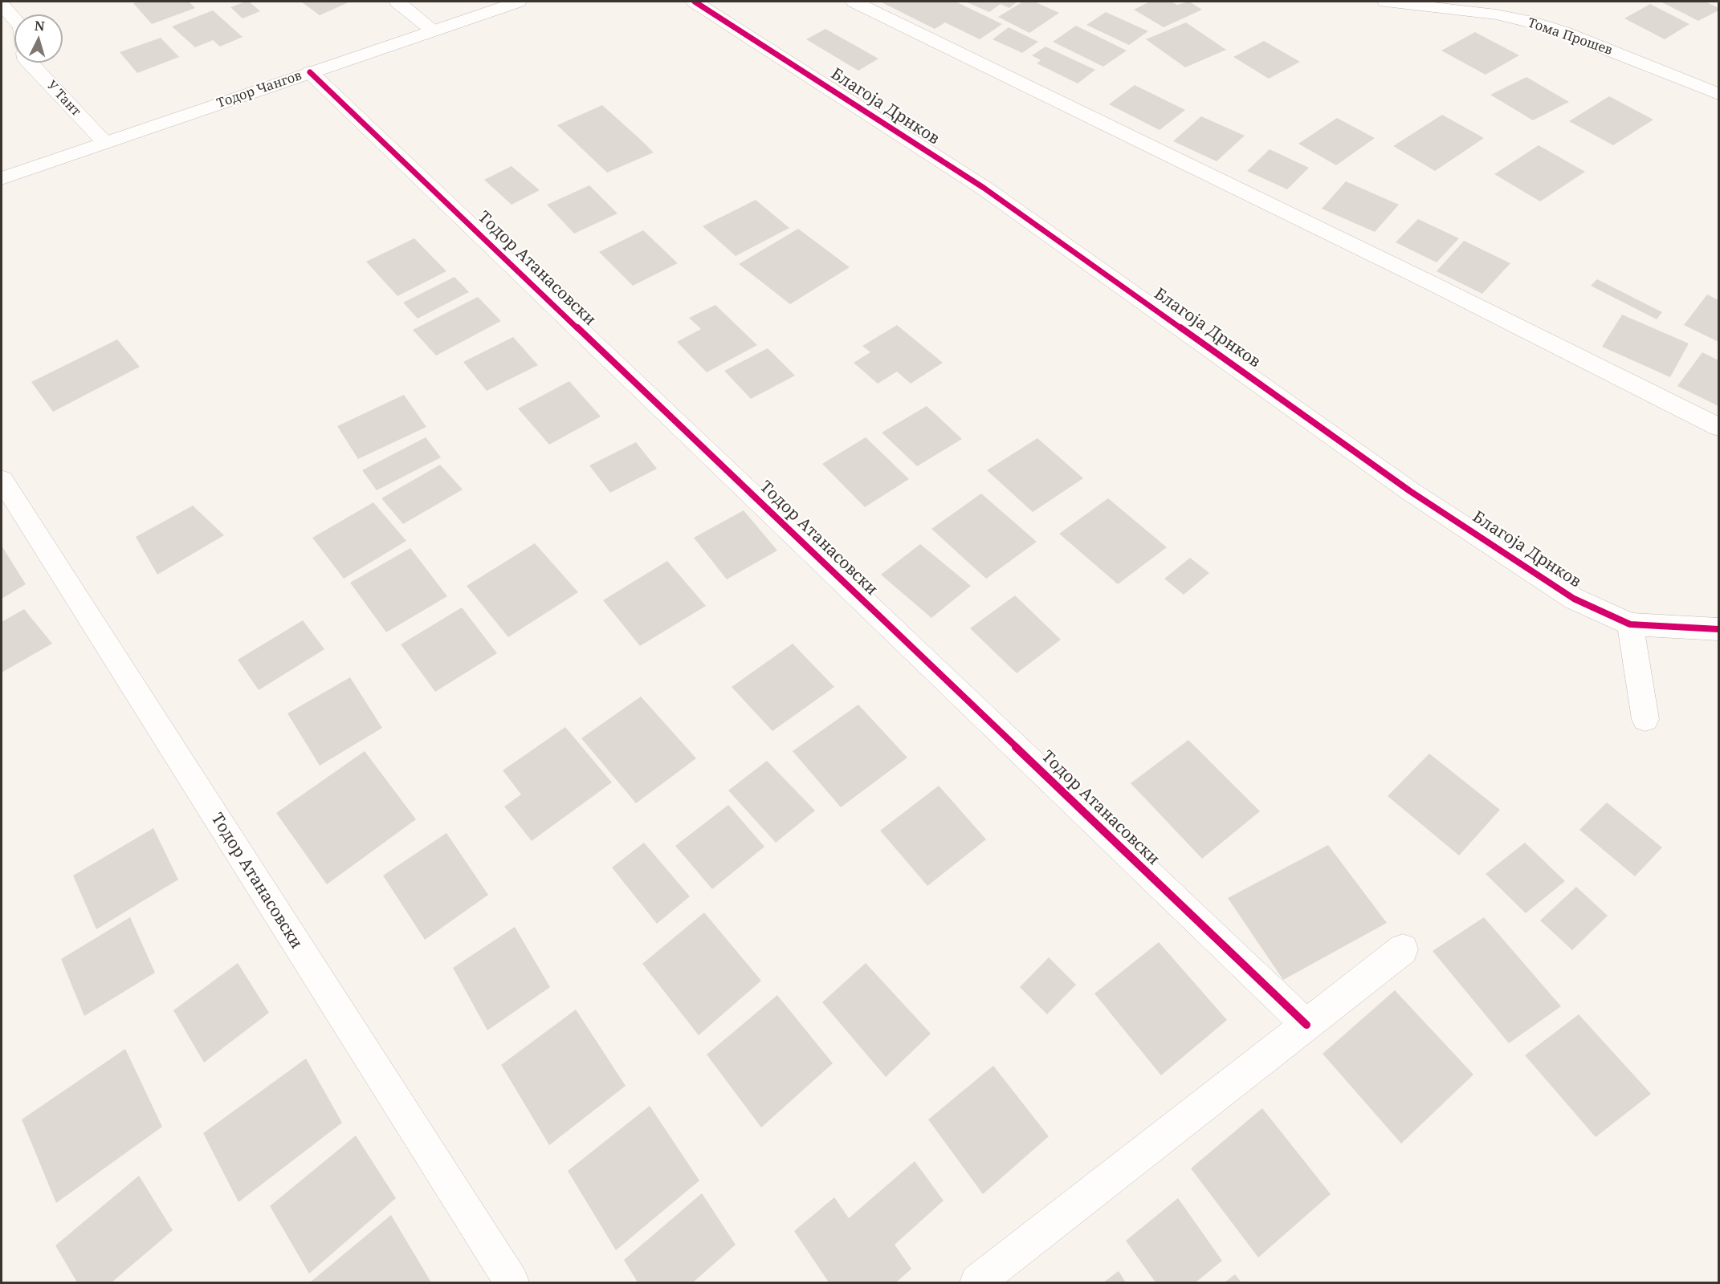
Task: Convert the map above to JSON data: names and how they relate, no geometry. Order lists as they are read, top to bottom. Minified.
{"streets":{"street":["Тома Прошев","Тодор Чангов","У Тант","Благоја Дрнков","Тодор Атанасовски"]},"crossings":[["Тодор Чангов","У Тант"],["Тодор Чангов","Тодор Атанасовски"]],"north":"top"}
